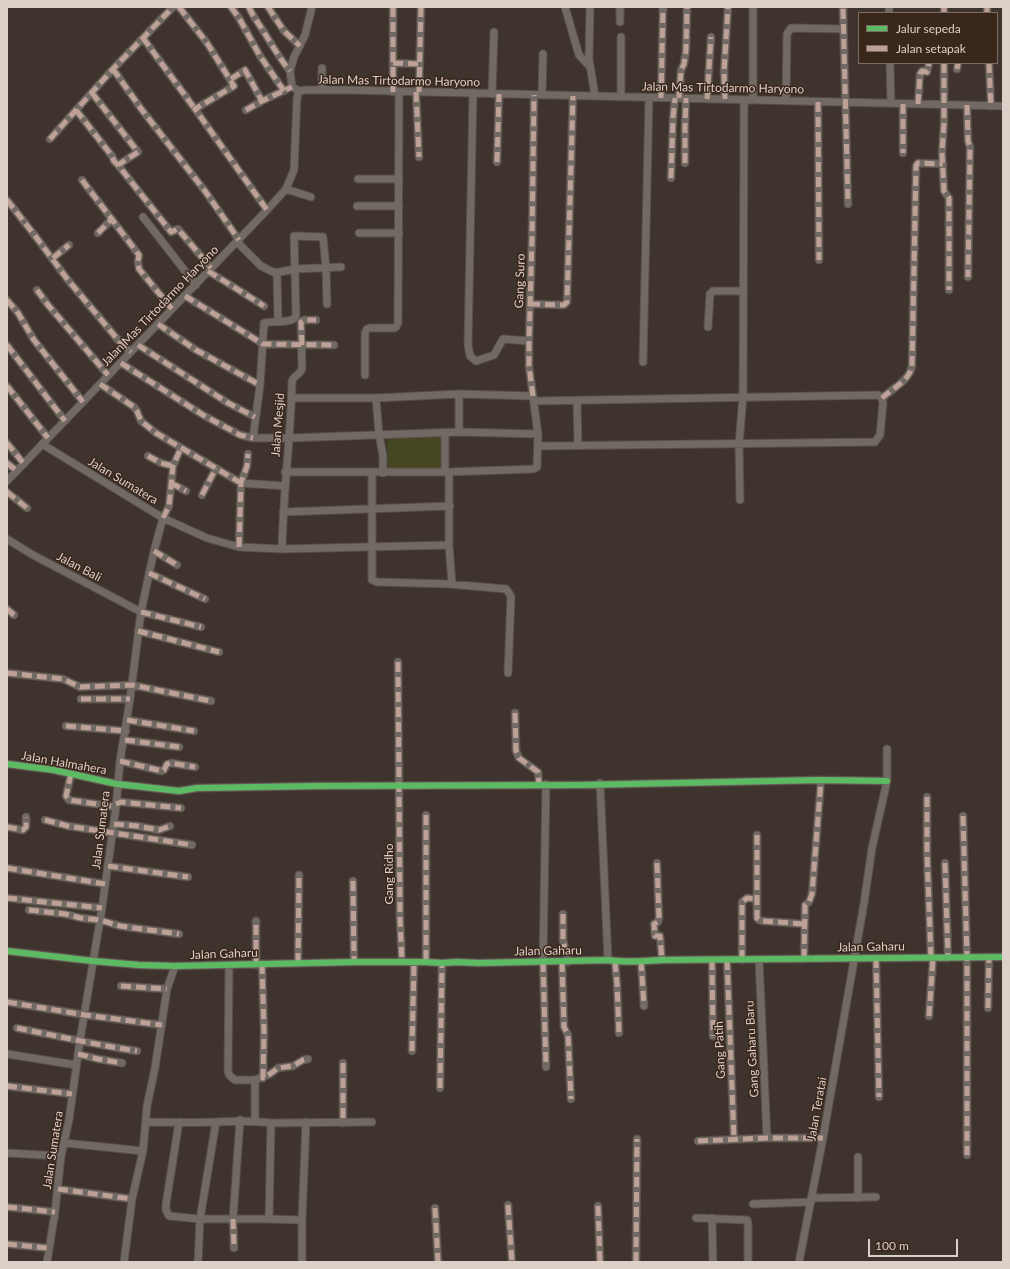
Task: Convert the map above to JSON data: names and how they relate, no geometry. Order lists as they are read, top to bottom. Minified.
{"streets":{"street":["Jalan Mas Tirtodarmo Haryono","Gang Suro","Jalan Mesjid","Jalan Sumatera","Jalan Bali","Jalan Halmahera","Gang Ridho","Jalan Gaharu","Gang Gaharu Baru","Gang Patih","Jalan Teratai"]},"crossings":[["Jalan Mas Tirtodarmo Haryono","Gang Suro"],["Jalan Mas Tirtodarmo Haryono","Jalan Sumatera"],["Jalan Sumatera","Jalan Bali"],["Jalan Sumatera","Jalan Halmahera"],["Jalan Sumatera","Jalan Gaharu"],["Jalan Halmahera","Gang Ridho"],["Jalan Halmahera","Jalan Teratai"],["Gang Ridho","Jalan Gaharu"],["Jalan Gaharu","Gang Gaharu Baru"],["Jalan Gaharu","Gang Patih"],["Jalan Gaharu","Jalan Teratai"]],"legend":["Jalur sepeda","Jalan setapak"],"scale_bar":"100 m"}
